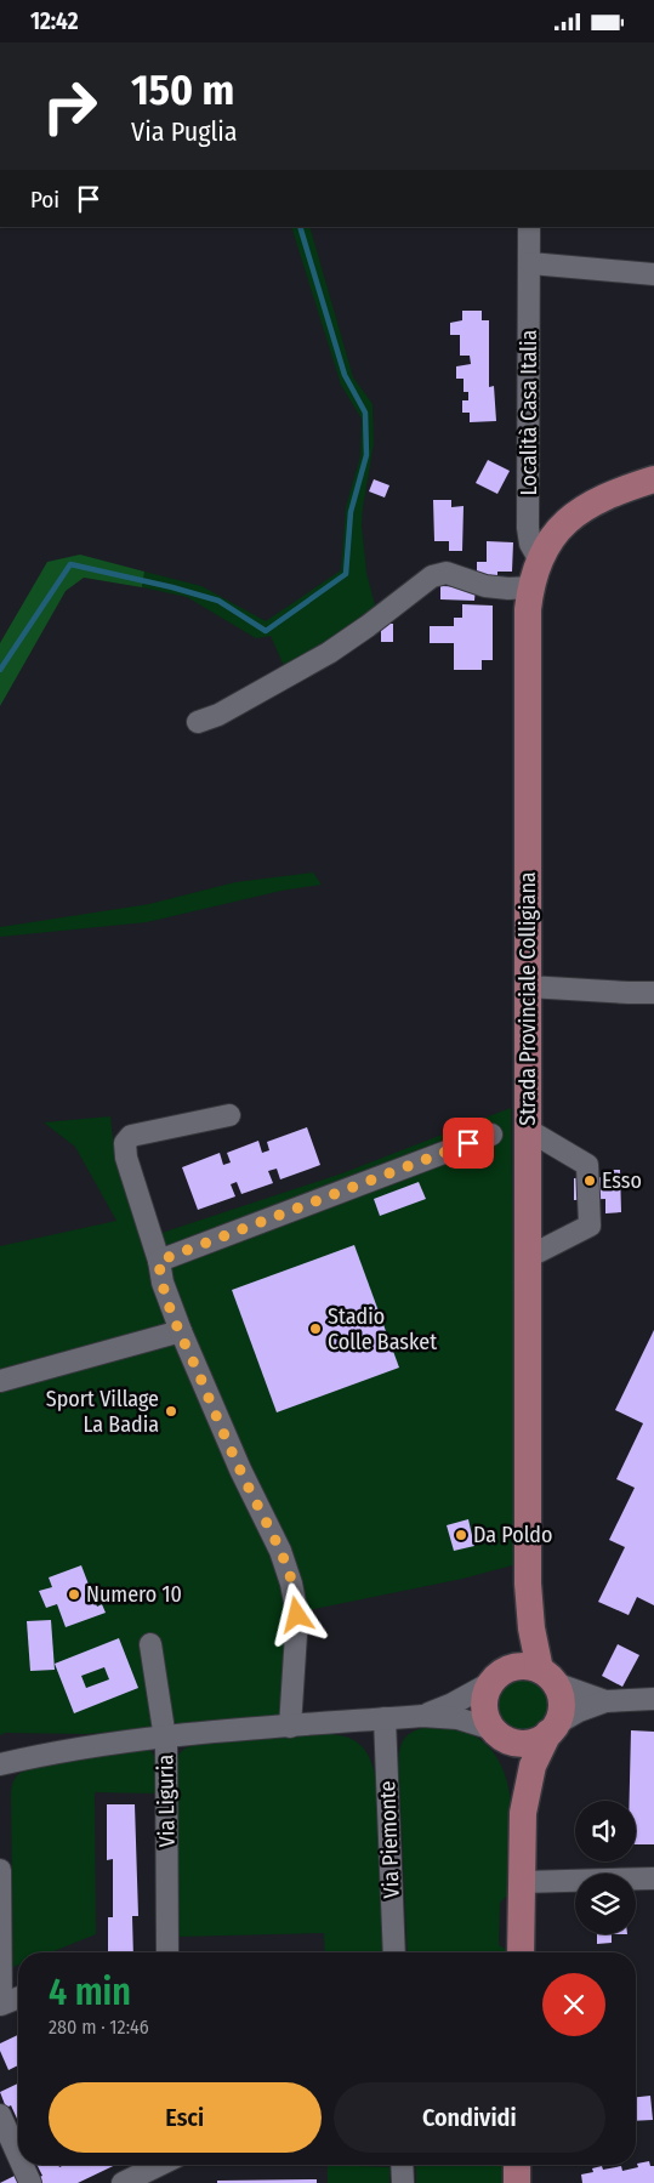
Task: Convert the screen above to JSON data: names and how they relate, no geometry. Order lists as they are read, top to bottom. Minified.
{"streets":{"main road":["Strada Provinciale Colligiana"],"street":["Località Casa Italia","Via Liguria","Via Piemonte"]},"crossings":[["Località Casa Italia","Strada Provinciale Colligiana"]],"places":["Esso","Stadio Colle Basket","Sport Village La Badia","Da Poldo","Numero 10"],"page":{"status":"12:42","turn":["150 m","Via Puglia"],"then":"Poi","heading":["4 min","280 m · 12:46"],"buttons":["Esci","Condividi"]}}
